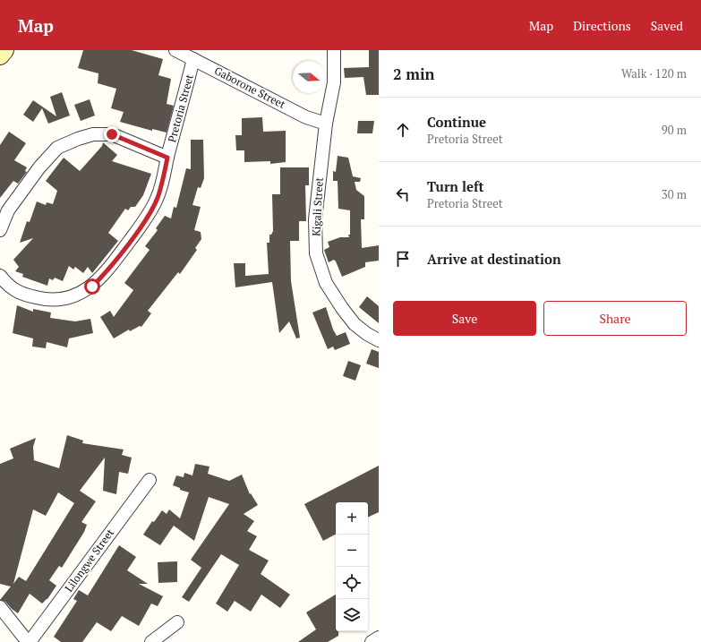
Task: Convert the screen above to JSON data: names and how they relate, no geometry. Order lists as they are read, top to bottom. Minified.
{"streets":{"street":["Gaborone Street","Pretoria Street","Kigali Street","Lilongwe Street"]},"crossings":[["Gaborone Street","Pretoria Street"],["Gaborone Street","Kigali Street"]],"north":"right","page":{"header":"Map","nav":["Map","Directions","Saved"],"heading":["2 min","Walk · 120 m"],"list":[["Continue","Pretoria Street","90 m"],["Turn left","Pretoria Street","30 m"],"Arrive at destination"],"buttons":["Save","Share"],"map_buttons":["+","−"]}}
